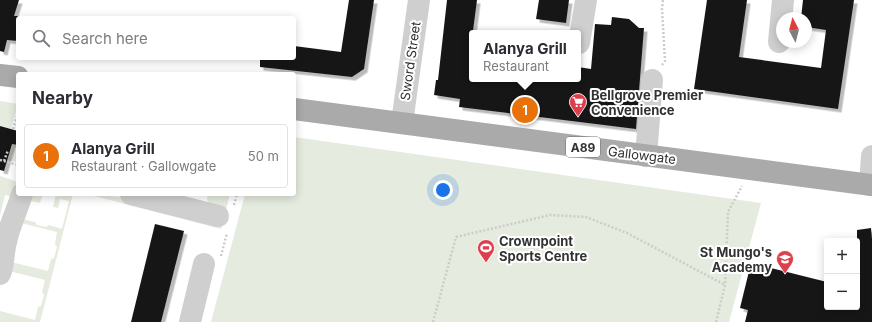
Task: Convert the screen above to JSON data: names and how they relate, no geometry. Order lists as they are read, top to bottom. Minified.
{"streets":{"main road":["A89","Gallowgate"],"street":["Sword Street"]},"crossings":[["Sword Street","Gallowgate"]],"places":{"supermarket":["Bellgrove Premier Convenience"],"sports":["Crownpoint Sports Centre"],"school or university":["St Mungo's Academy"]},"north":"top","page":{"search":"Search here","popup":["Alanya Grill","Restaurant"],"heading":"Nearby","pins":"1","list":[{"mark":"1","name":"Alanya Grill","note":"Restaurant · Gallowgate","value":"50 m"}],"map_buttons":["+","−"]}}
